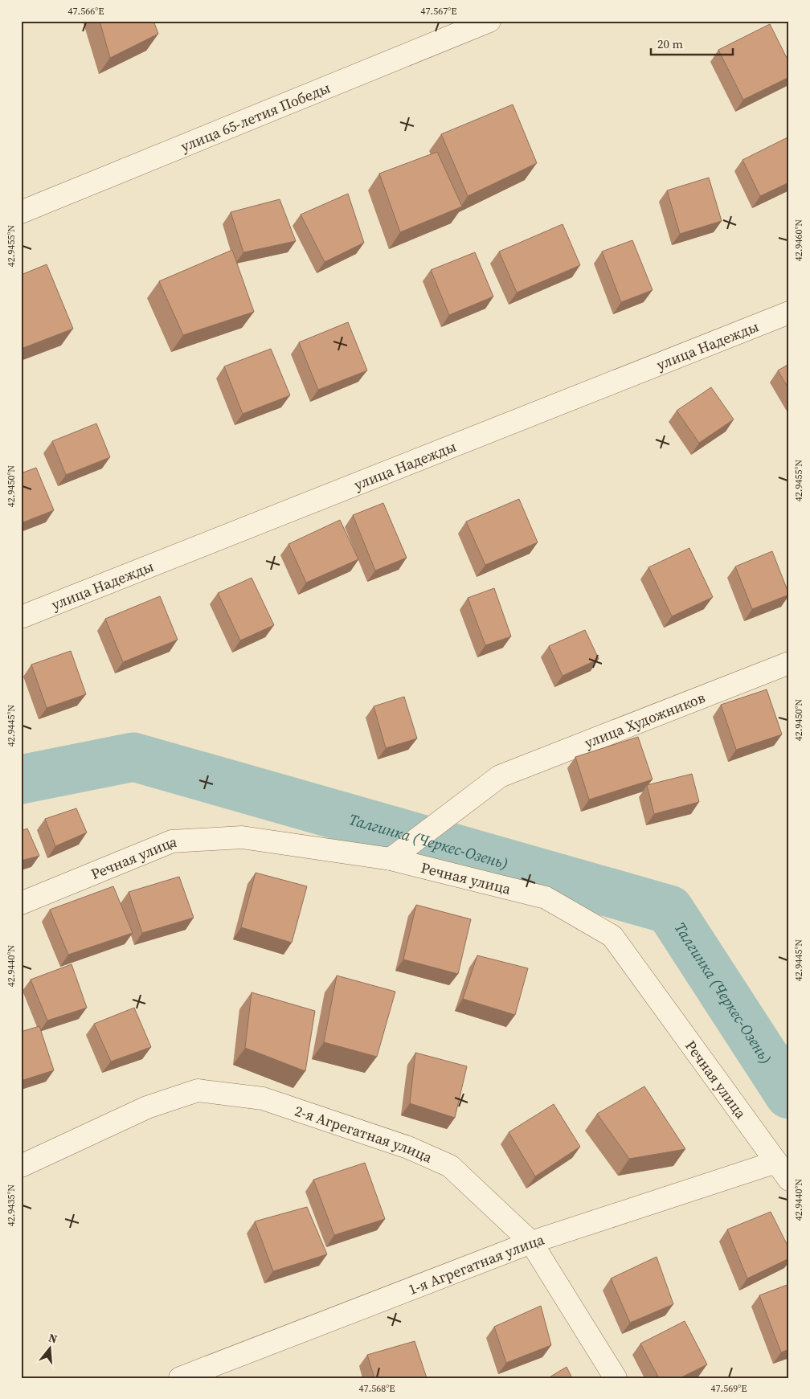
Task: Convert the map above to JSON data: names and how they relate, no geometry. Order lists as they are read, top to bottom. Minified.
{"streets":{"street":["улица 65-летия Победы","улица Надежды","улица Художников","Речная улица","2-я Агрегатная улица","1-я Агрегатная улица"]},"crossings":[["улица Художников","Речная улица"],["Речная улица","1-я Агрегатная улица"],["2-я Агрегатная улица","1-я Агрегатная улица"]],"water":["Талгинка (Черкес-Озень)"],"scale_bar":"20 m","north":"top","coordinates":["47.566°E","47.567°E","42.9460°N","42.9455°N","42.9450°N","42.9445°N","42.9440°N","42.9435°N","47.568°E","47.569°E"]}
